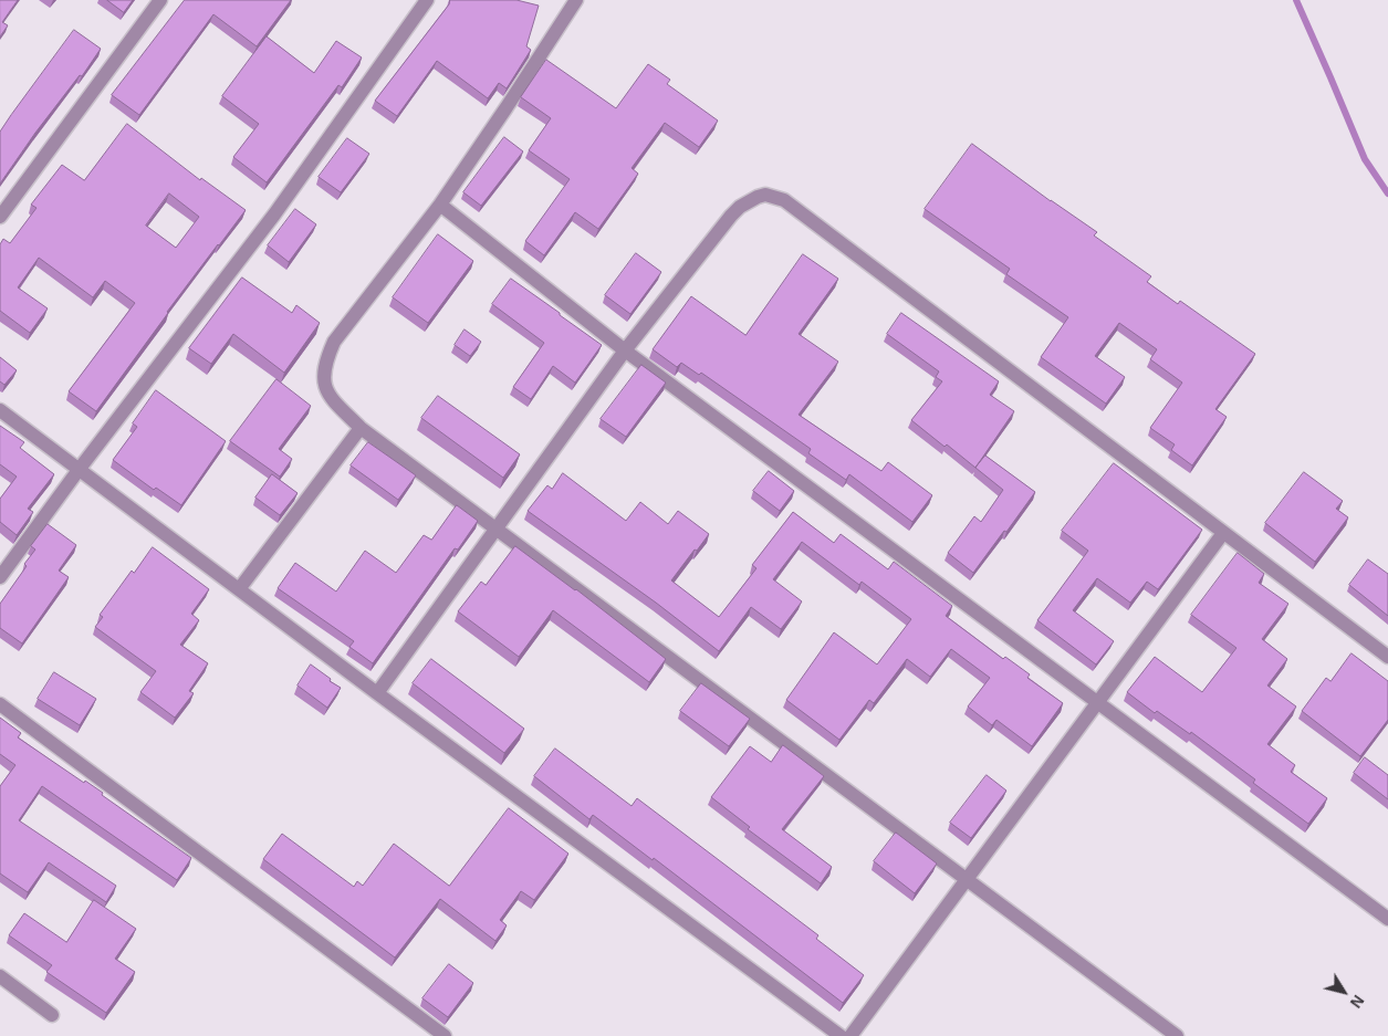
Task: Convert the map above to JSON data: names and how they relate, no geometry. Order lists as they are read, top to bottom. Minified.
{"north":"bottom right"}
